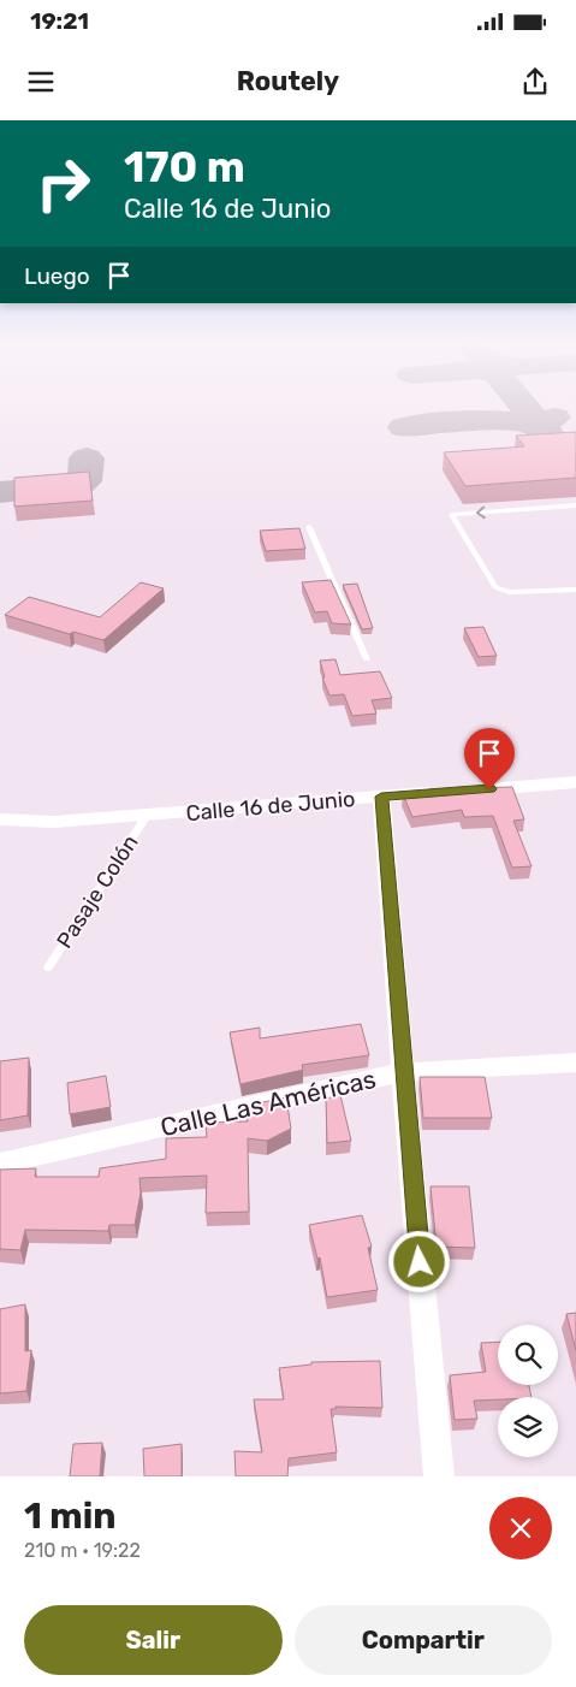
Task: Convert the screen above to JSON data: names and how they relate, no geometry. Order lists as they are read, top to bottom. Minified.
{"streets":{"street":["Calle 16 de Junio","Calle Las Américas"],"lane":["Pasaje Colón"]},"crossings":[["Calle 16 de Junio","Pasaje Colón"]],"page":{"status":"19:21","header":"Routely","turn":["170 m","Calle 16 de Junio"],"then":"Luego","heading":["1 min","210 m · 19:22"],"buttons":["Salir","Compartir"]}}
